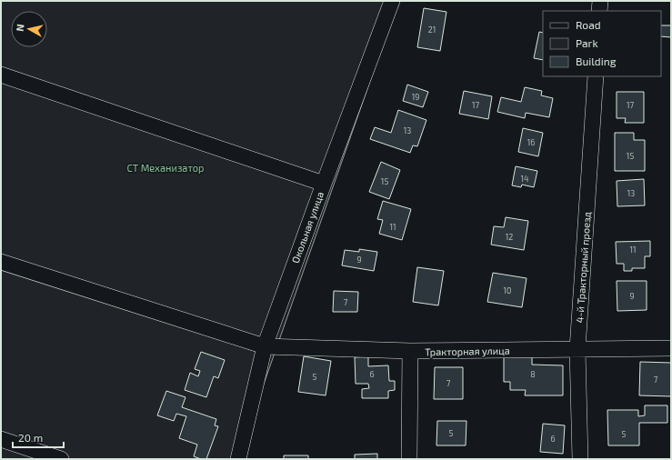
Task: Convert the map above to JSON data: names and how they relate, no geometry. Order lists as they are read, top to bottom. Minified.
{"streets":{"street":["Окольная улица","4-й Тракторный проезд","Тракторная улица"]},"crossings":[["Окольная улица","Тракторная улица"],["4-й Тракторный проезд","Тракторная улица"]],"parks":["СТ Механизатор"],"house_numbers":["21","19","17","17","13","16","15","14","15","13","11","12","11","9","10","9","7","6","8","5","7","7","5","5","6"],"legend":["Road","Park","Building"],"scale_bar":"20 m","north":"left"}
